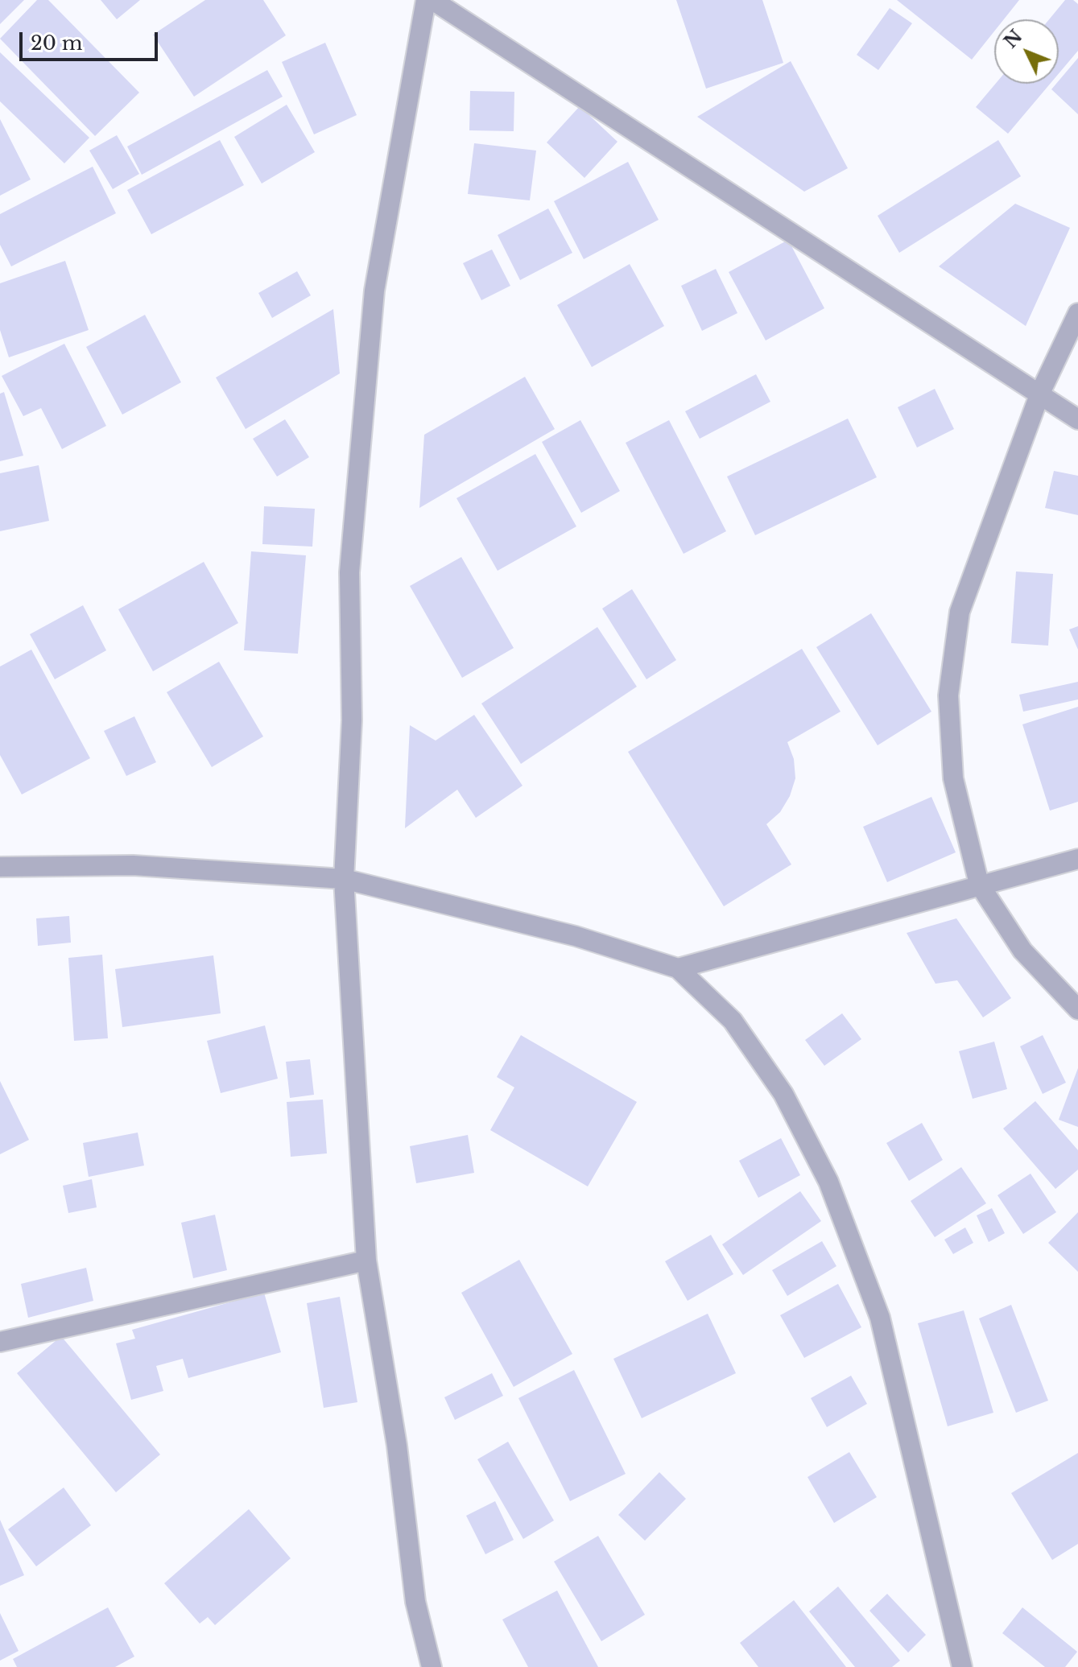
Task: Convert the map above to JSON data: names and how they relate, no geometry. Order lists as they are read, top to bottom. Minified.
{"scale_bar":"20 m","north":"top left"}
